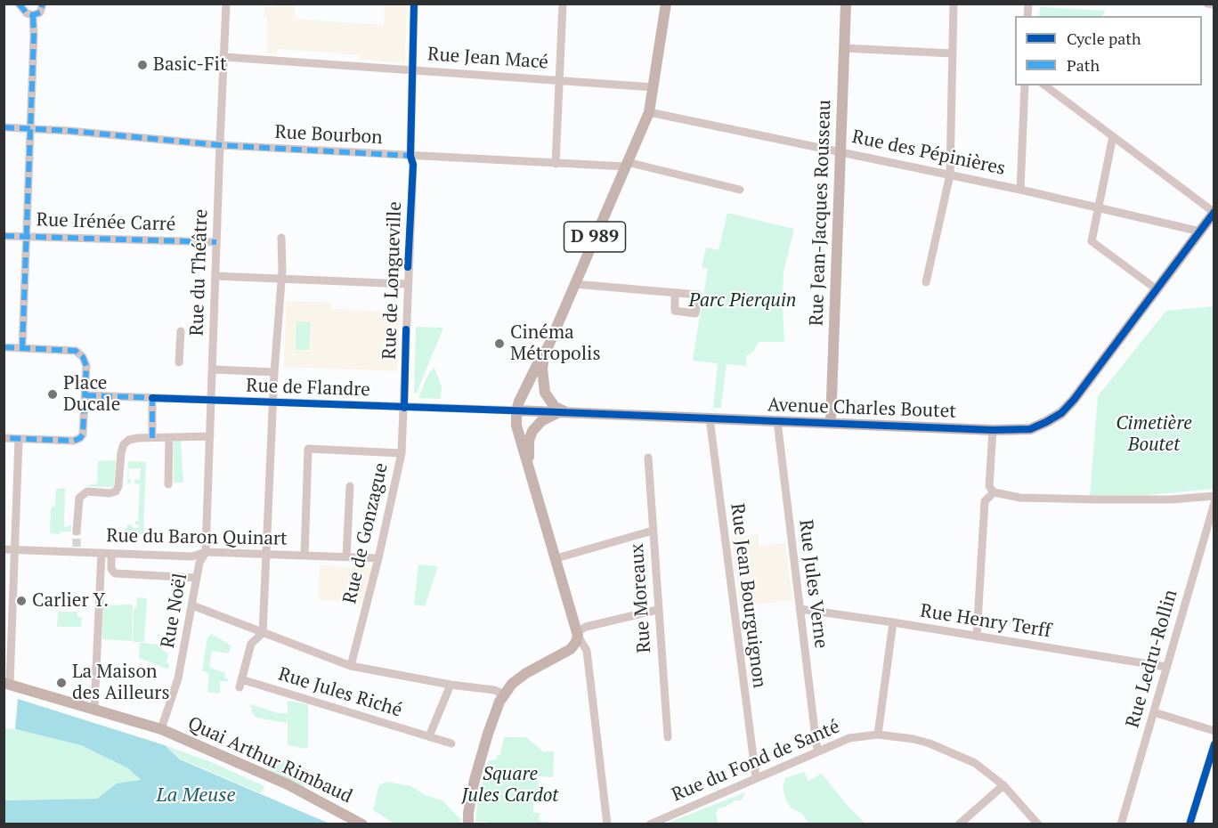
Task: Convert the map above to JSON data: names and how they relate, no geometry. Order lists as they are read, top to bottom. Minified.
{"streets":{"main road":["Rue Jean-Jacques Rousseau","D 989","Avenue Charles Boutet","Quai Arthur Rimbaud"],"street":["Rue Jean Macé","Rue Bourbon","Rue des Pépinières","Rue Irénée Carré","Rue du Théâtre","Rue de Longueville","Rue de Flandre","Rue de Gonzague","Rue du Baron Quinart","Rue Jules Verne","Rue Jean Bourguignon","Rue Moreaux","Rue Noël","Rue Henry Terff","Rue Ledru-Rollin","Rue Jules Riché","Rue du Fond de Santé"]},"crossings":[["Rue Jean Macé","D 989"],["Rue Jean Macé","Rue du Théâtre"],["Rue Jean Macé","Rue de Longueville"],["Rue Bourbon","D 989"],["Rue Bourbon","Rue du Théâtre"],["Rue Bourbon","Rue de Longueville"],["Rue des Pépinières","Rue Jean-Jacques Rousseau"],["Rue des Pépinières","D 989"],["Rue des Pépinières","Avenue Charles Boutet"],["Rue Jean-Jacques Rousseau","Avenue Charles Boutet"],["Rue Irénée Carré","Rue du Théâtre"],["Rue du Théâtre","Rue de Flandre"],["Rue du Théâtre","Rue Noël"],["Rue de Longueville","Rue de Flandre"],["Rue de Longueville","Avenue Charles Boutet"],["Rue de Longueville","Rue de Gonzague"],["Rue de Flandre","Avenue Charles Boutet"],["Rue de Flandre","Rue de Gonzague"],["Rue de Flandre","Rue Noël"],["Avenue Charles Boutet","Rue de Gonzague"],["Avenue Charles Boutet","Rue Jules Verne"],["Avenue Charles Boutet","Rue Jean Bourguignon"],["Rue de Gonzague","Rue du Baron Quinart"],["Rue du Baron Quinart","Rue Noël"],["Rue Jules Verne","Rue Henry Terff"],["Rue Jules Verne","Rue du Fond de Santé"],["Rue Jean Bourguignon","Rue du Fond de Santé"],["Rue Noël","Quai Arthur Rimbaud"],["Rue Henry Terff","Rue Ledru-Rollin"]],"water":["La Meuse"],"parks":["Parc Pierquin","Cimetière Boutet","Square Jules Cardot"],"places":["Basic-Fit","Cinéma Métropolis","Place Ducale","Carlier Y.","La Maison des Ailleurs"],"legend":["Cycle path","Path"]}
